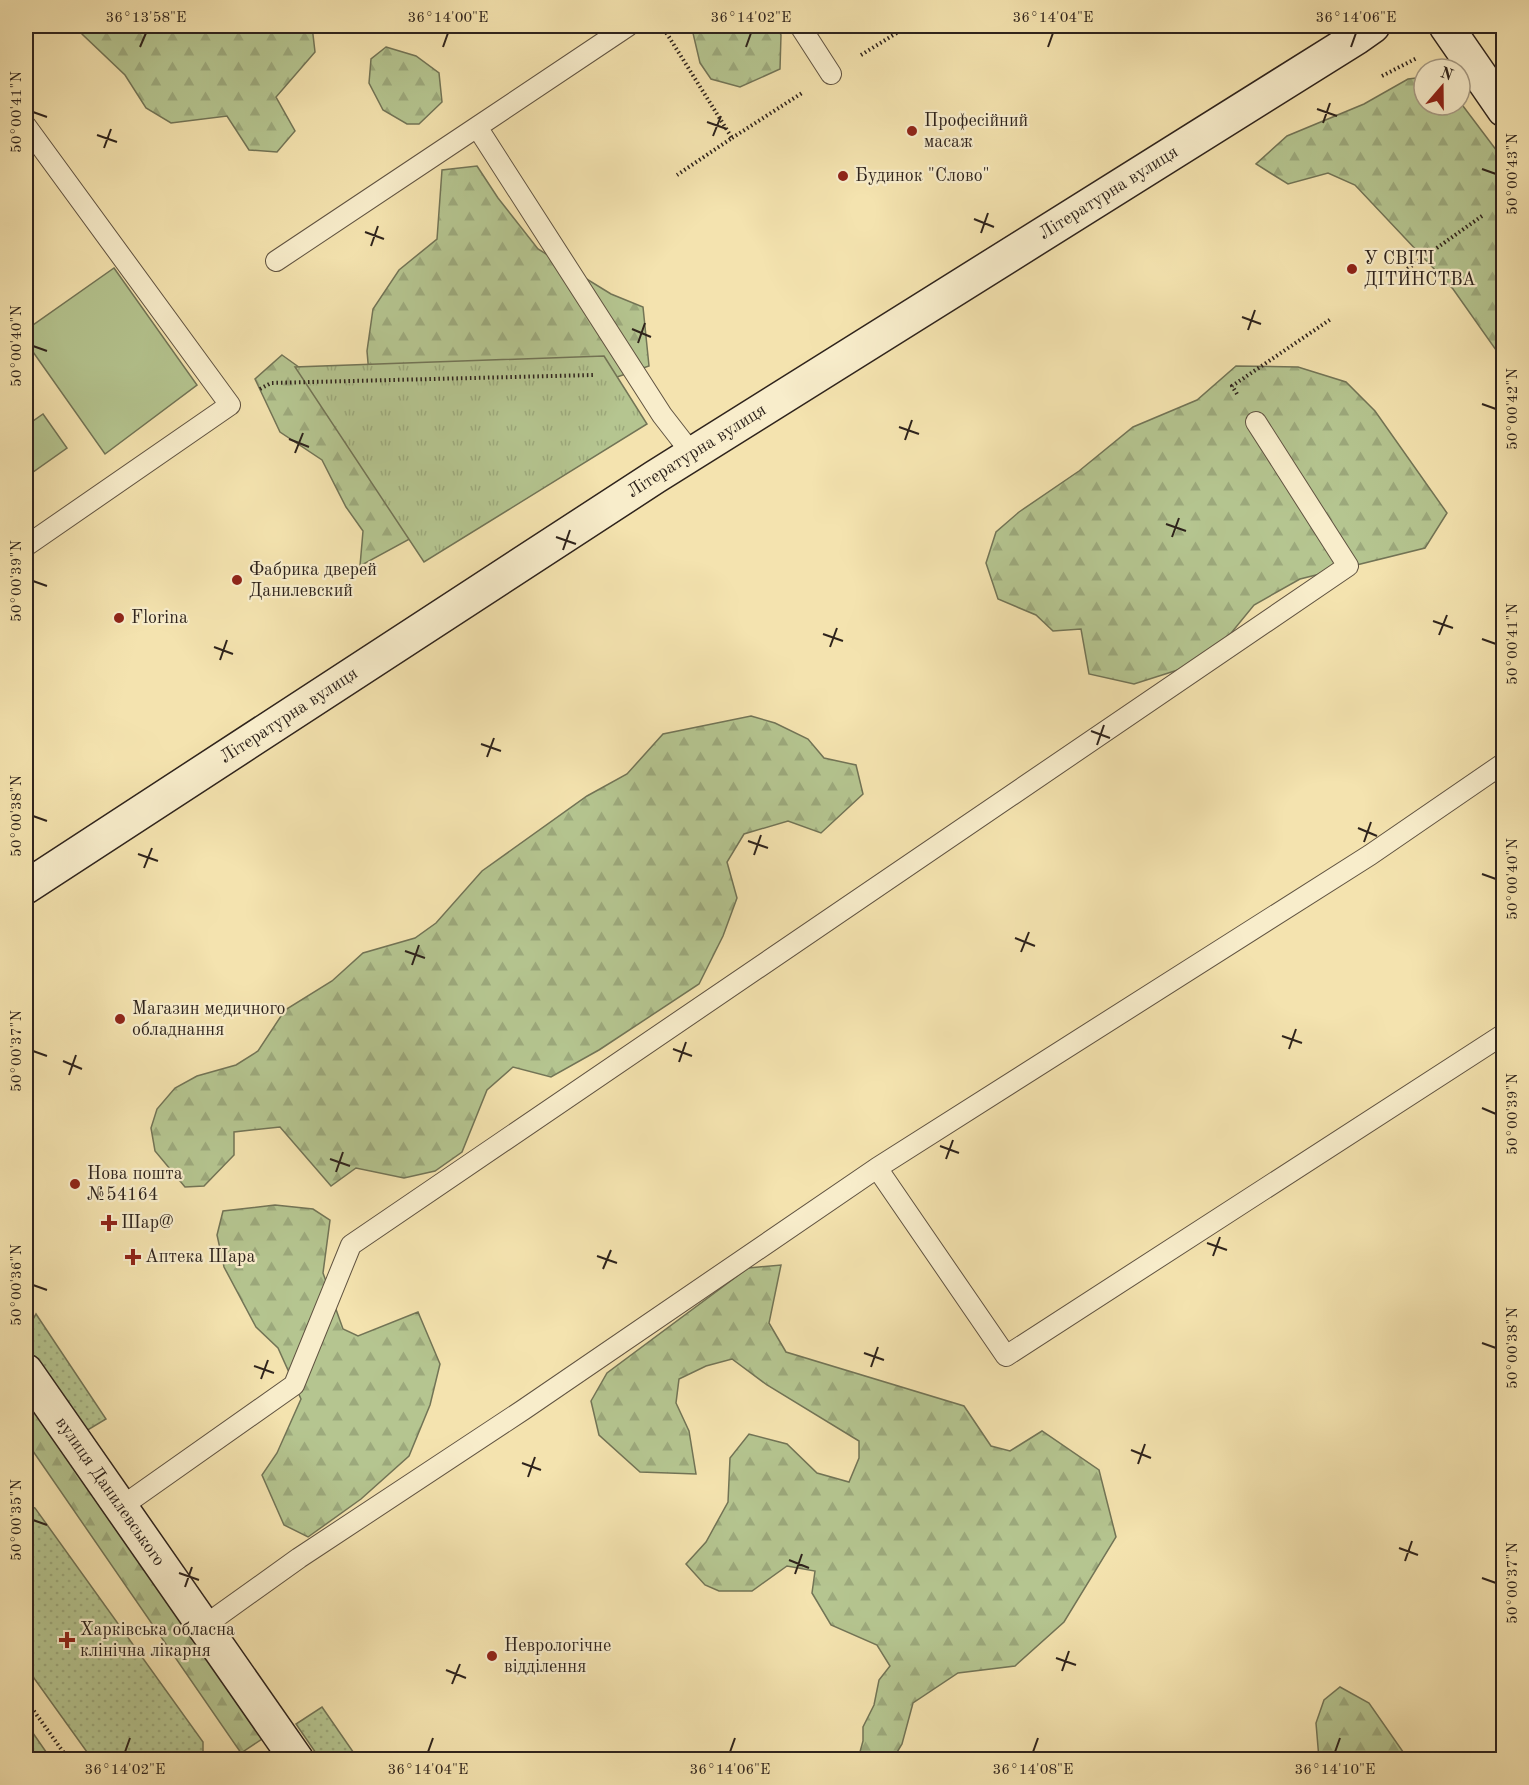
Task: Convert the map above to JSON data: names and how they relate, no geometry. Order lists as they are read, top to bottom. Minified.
{"streets":{"street":["Літературна вулиця","вулиця Данилевського"]},"places":{"other":["Професійний масаж","Будинок \"Слово\"","У СВІТІ ДІТИНСТВА","Фабрика дверей Данилевский","Florina","Магазин медичного обладнання","Нова пошта №54164","Неврологічне відділення"],"health":["Шар@","Аптека Шара","Харківська обласна клінічна лікарня"]},"north":"top","coordinates":["36°13'58\"E","36°14'00\"E","36°14'02\"E","36°14'04\"E","36°14'06\"E","50°00'41\"N","50°00'43\"N","50°00'40\"N","50°00'42\"N","50°00'39\"N","50°00'38\"N","50°00'37\"N","50°00'36\"N","50°00'35\"N","36°14'08\"E","36°14'10\"E"]}
